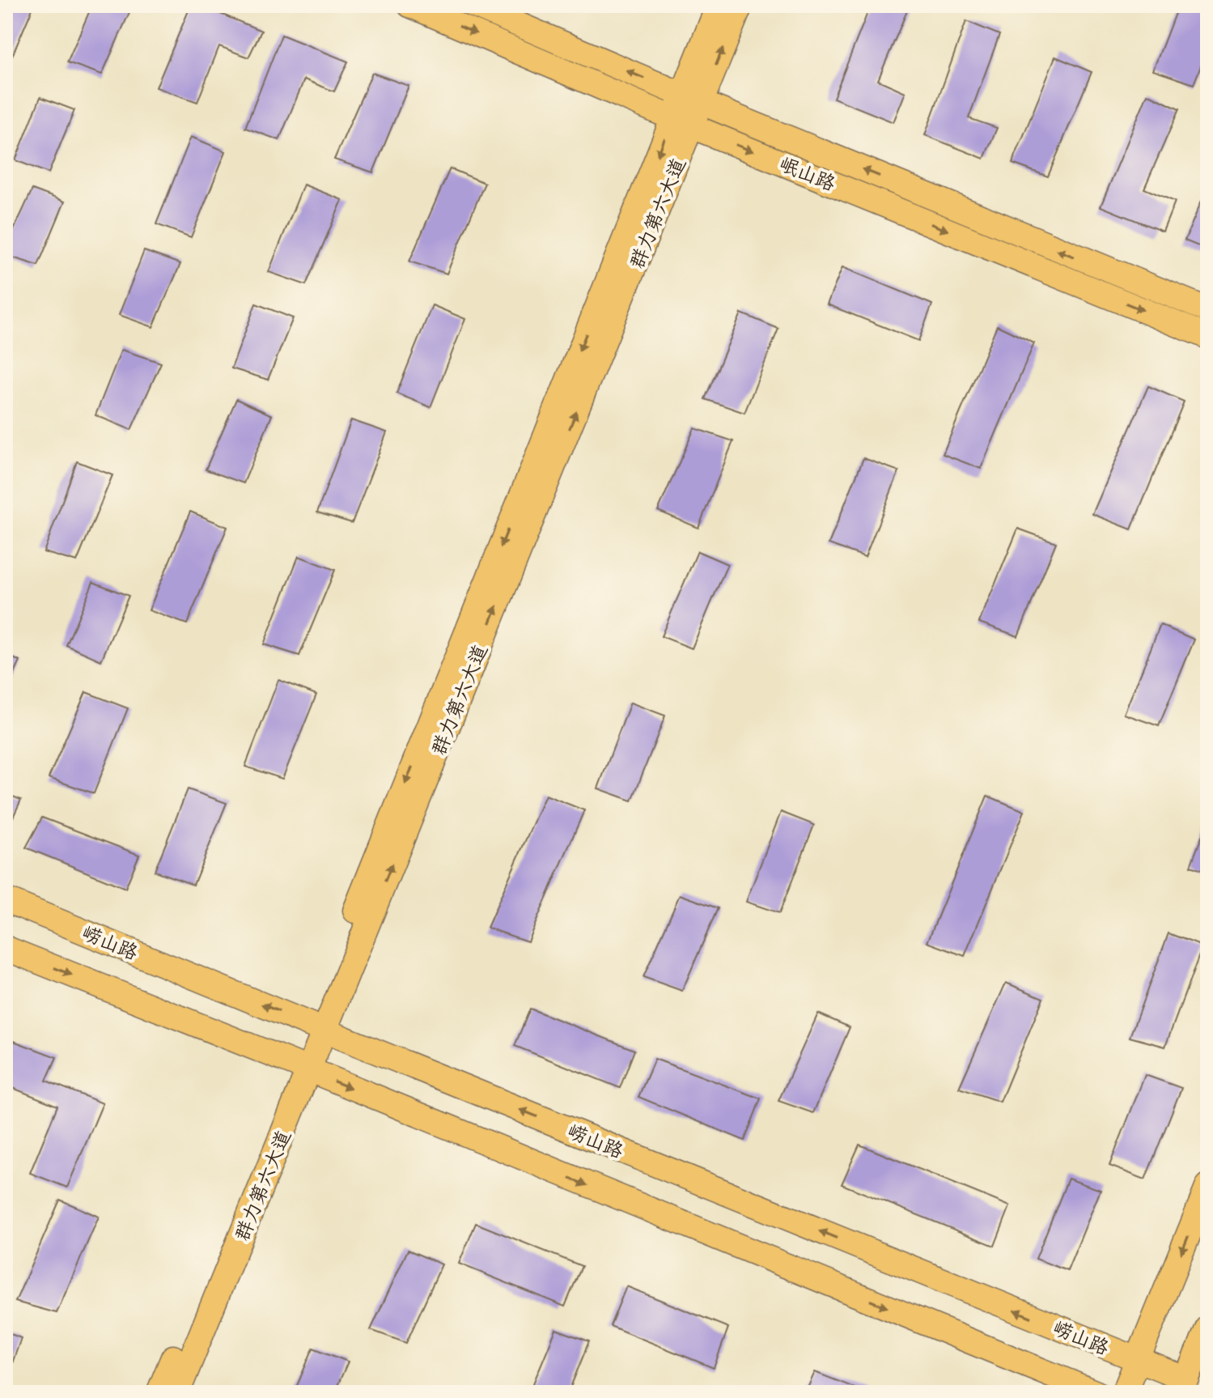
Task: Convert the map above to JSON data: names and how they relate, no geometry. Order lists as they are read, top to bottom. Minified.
{"streets":{"main road":["岷山路","群力第六大道","崂山路"]},"crossings":[["岷山路","群力第六大道"],["群力第六大道","崂山路"]]}
